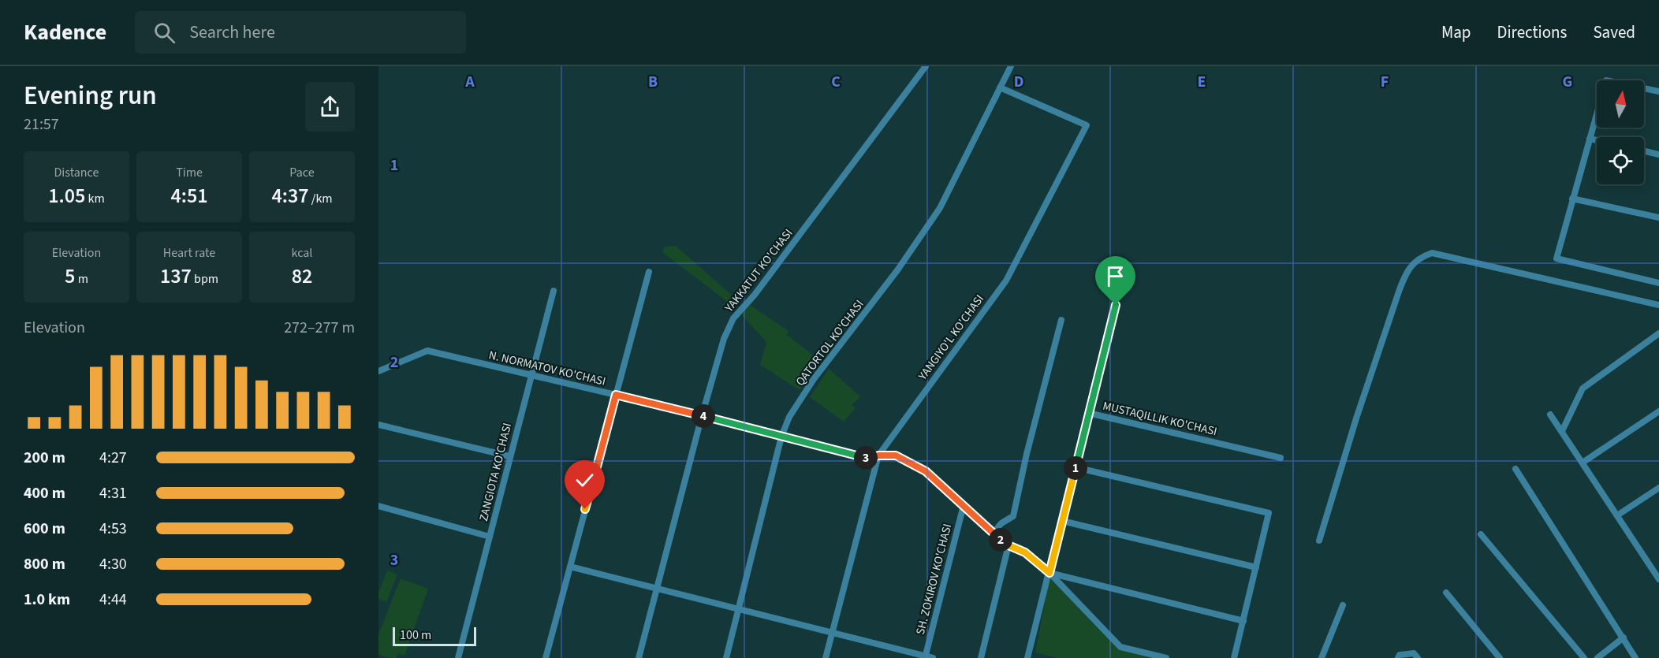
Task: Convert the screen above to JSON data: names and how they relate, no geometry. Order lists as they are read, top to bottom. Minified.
{"streets":{"street":["YAKKATUT KO'CHASI","YANGIYO'L KO'CHASI","QATORTOL KO'CHASI","N. NORMATOV KO'CHASI","MUSTAQILLIK KO'CHASI","ZANGIOTA KO'CHASI","SH. ZOKIROV KO'CHASI"]},"crossings":[["YAKKATUT KO'CHASI","N. NORMATOV KO'CHASI"],["YANGIYO'L KO'CHASI","QATORTOL KO'CHASI"],["YANGIYO'L KO'CHASI","N. NORMATOV KO'CHASI"],["QATORTOL KO'CHASI","N. NORMATOV KO'CHASI"],["N. NORMATOV KO'CHASI","ZANGIOTA KO'CHASI"]],"scale_bar":"100 m","north":"top","page":{"header":"Kadence","search":"Search here","nav":["Map","Directions","Saved"],"heading":["Evening run","21:57"],"stats":[["Distance","1.05 km"],["Time","4:51"],["Pace","4:37 /km"],["Elevation","5 m"],["Heart rate","137 bpm"],["kcal","82"]],"chart":["Elevation","272–277 m"],"pins":["4","3","1","2"],"list":[{"name":"200 m","note":"4:27"},{"name":"400 m","note":"4:31"},{"name":"600 m","note":"4:53"},{"name":"800 m","note":"4:30"},{"name":"1.0 km","note":"4:44"}],"scale":"100 m"},"grid":{"columns":["A","B","C","D","E","F","G"],"rows":["1","2","3"]}}
